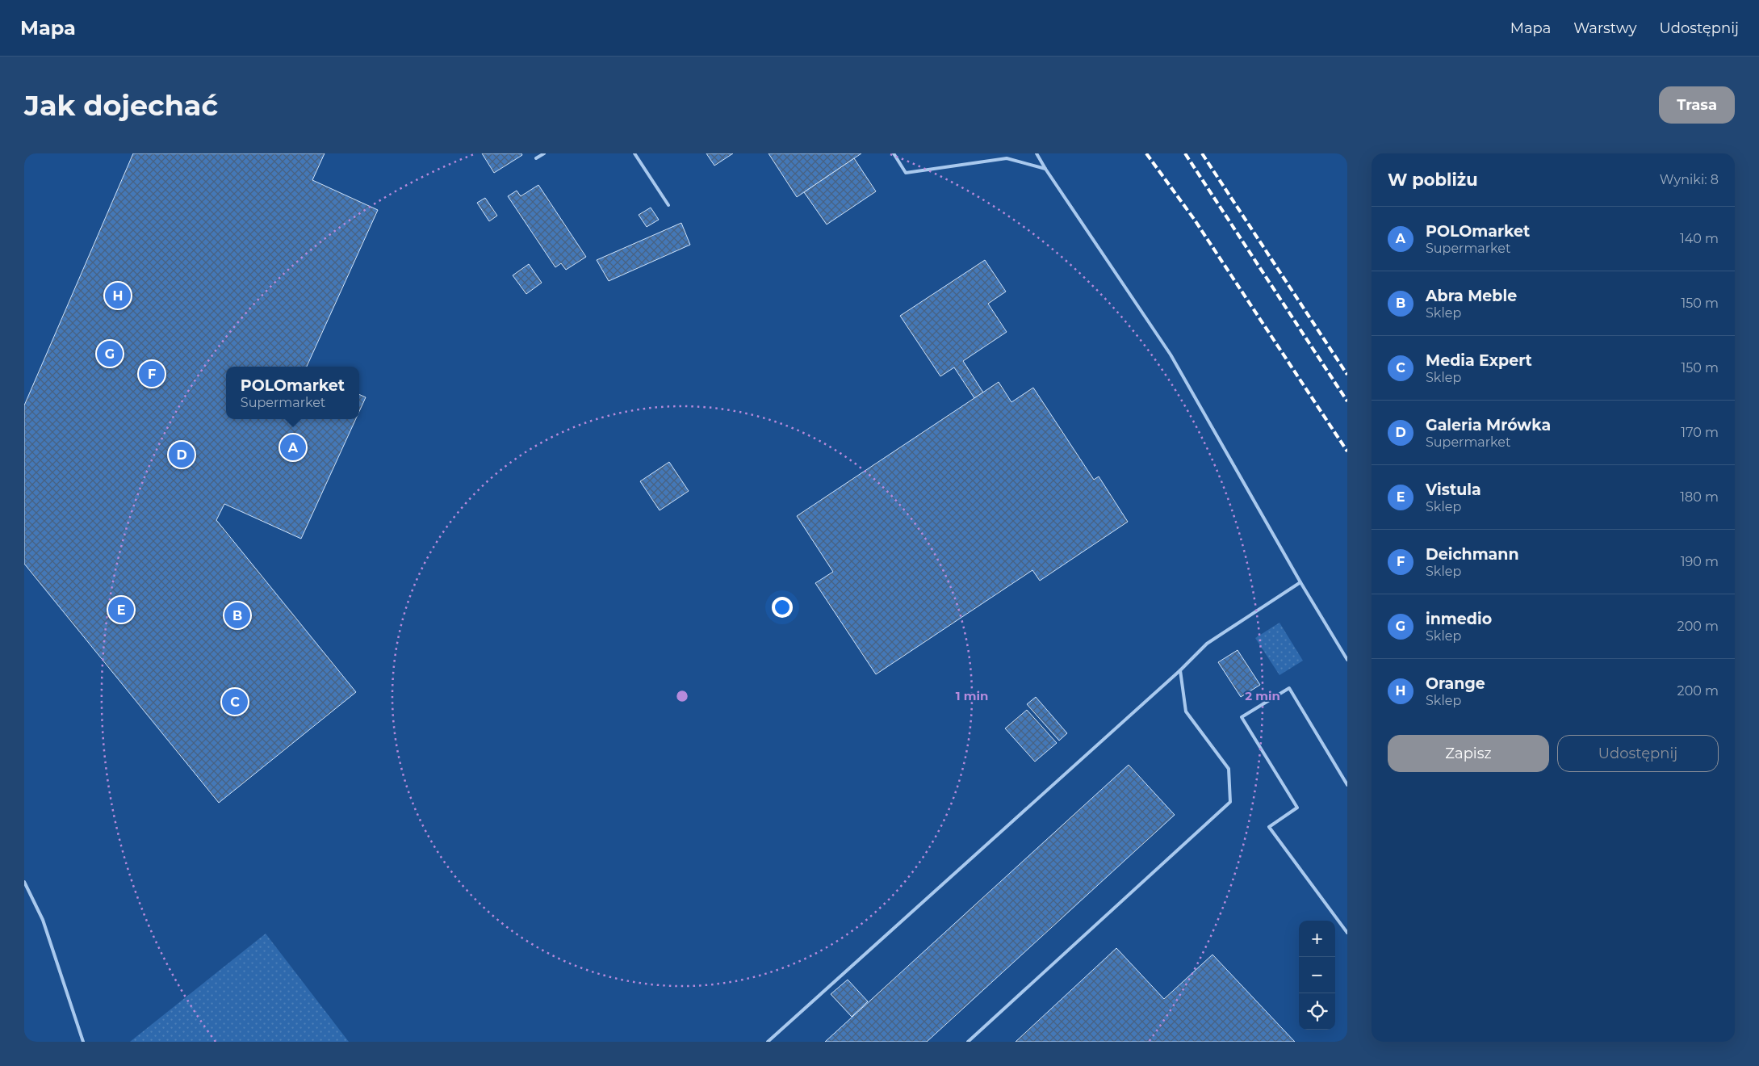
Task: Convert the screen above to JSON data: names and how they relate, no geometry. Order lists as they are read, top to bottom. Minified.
{"page":{"header":"Mapa","nav":["Mapa","Warstwy","Udostępnij"],"buttons":["Trasa",["Zapisz","Udostępnij"]],"title":"Jak dojechać","heading":["W pobliżu","Wyniki: 8"],"list":[{"mark":"A","name":"POLOmarket","note":"Supermarket","value":"140 m"},{"mark":"B","name":"Abra Meble","note":"Sklep","value":"150 m"},{"mark":"C","name":"Media Expert","note":"Sklep","value":"150 m"},{"mark":"D","name":"Galeria Mrówka","note":"Supermarket","value":"170 m"},{"mark":"E","name":"Vistula","note":"Sklep","value":"180 m"},{"mark":"F","name":"Deichmann","note":"Sklep","value":"190 m"},{"mark":"G","name":"inmedio","note":"Sklep","value":"200 m"},{"mark":"H","name":"Orange","note":"Sklep","value":"200 m"}],"pins":["H","G","F","A","D","E","B","C"],"popup":["POLOmarket","Supermarket"],"map_buttons":["+","−"]},"rings":["1 min","2 min"]}
